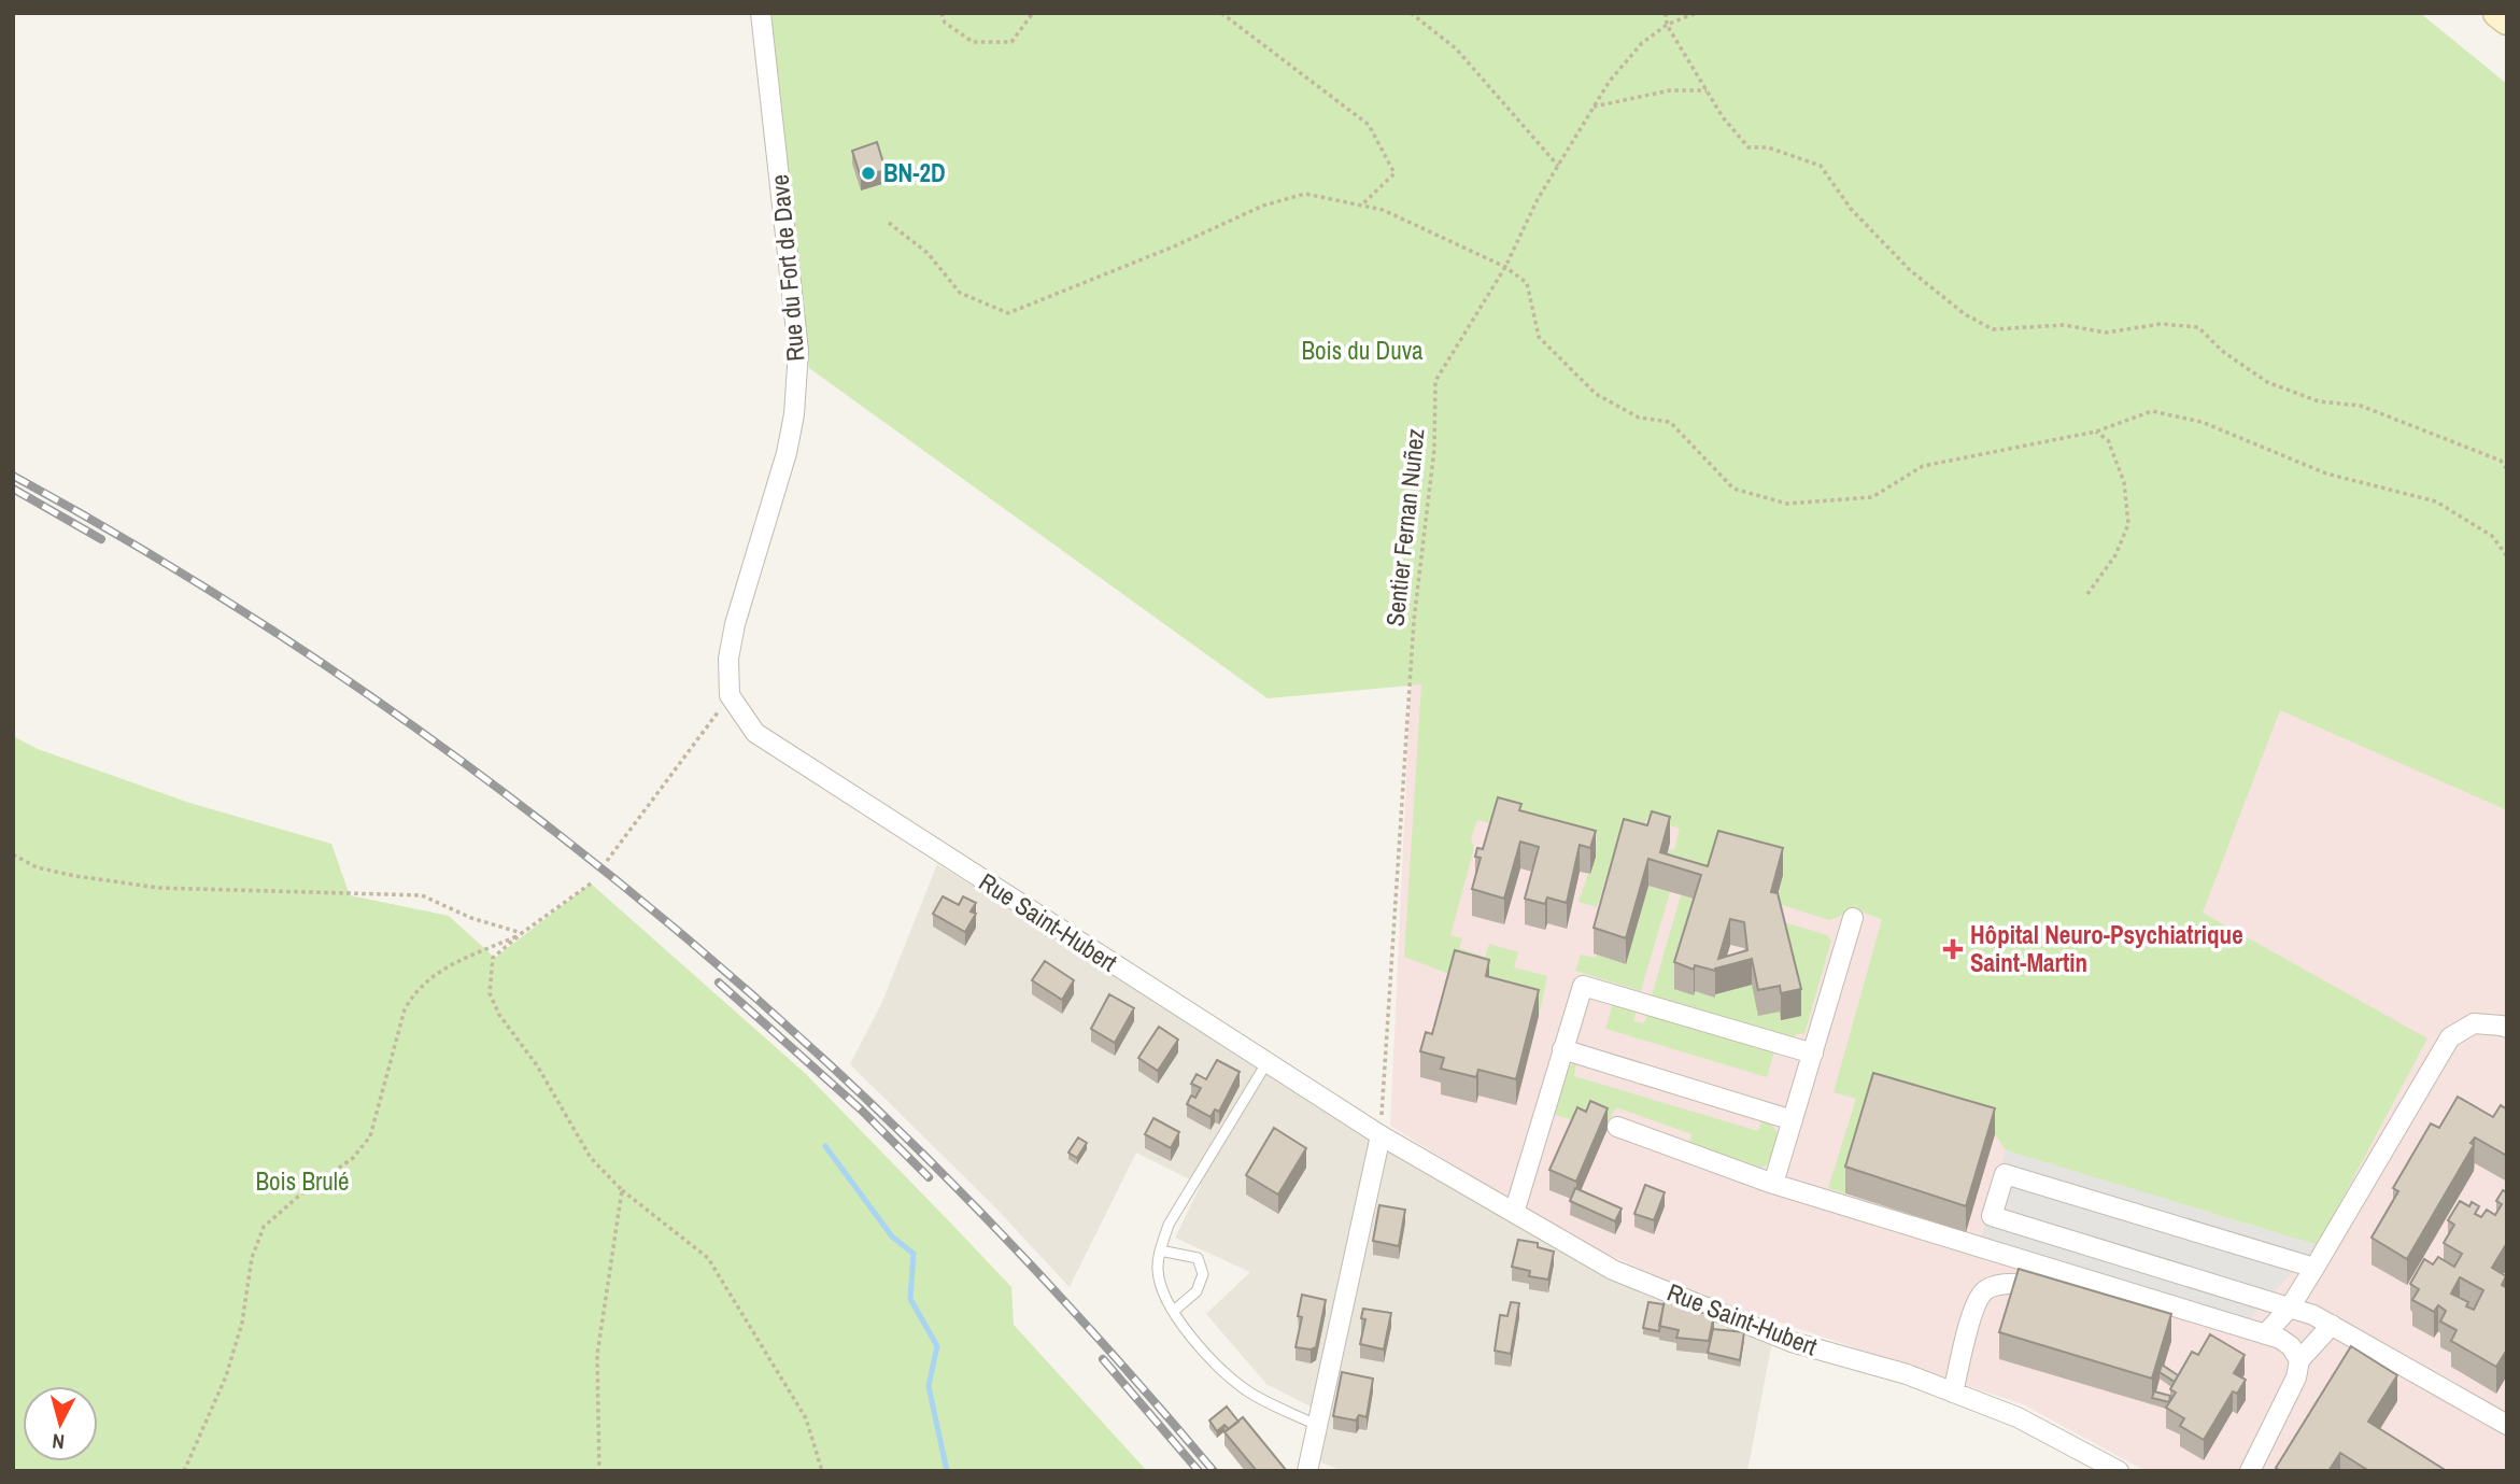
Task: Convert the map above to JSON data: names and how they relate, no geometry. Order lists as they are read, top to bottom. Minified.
{"streets":{"street":["Rue du Fort de Dave","Rue Saint-Hubert"],"path":["Sentier Fernan Nuñez"]},"crossings":[["Rue du Fort de Dave","Rue Saint-Hubert"],["Sentier Fernan Nuñez","Rue Saint-Hubert"]],"parks":["Bois du Duva","Bois Brulé"],"places":{"other":["BN-2D"],"health":["Hôpital Neuro-Psychiatrique Saint-Martin"]},"north":"bottom"}
